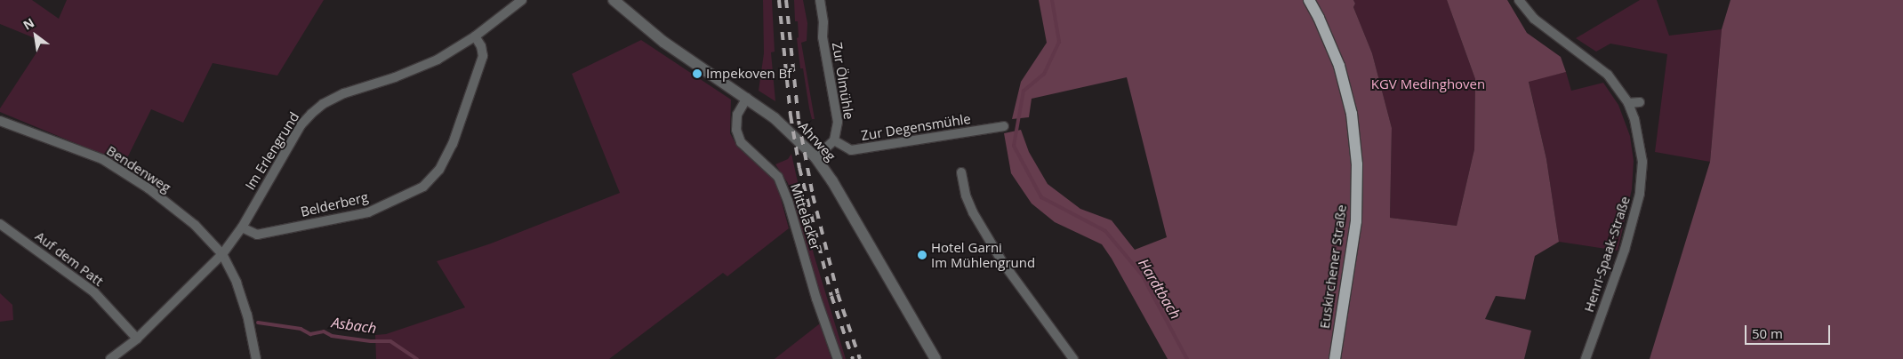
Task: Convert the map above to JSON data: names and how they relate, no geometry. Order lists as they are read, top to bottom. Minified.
{"streets":{"main road":["Euskirchener Straße"],"street":["Zur Ölmühle","Zur Degensmühle","Ahrweg","Im Erlengrund","Bendenweg","Belderberg","Mittelacker","Henri-Spaak-Straße","Auf dem Patt"]},"crossings":[["Zur Ölmühle","Zur Degensmühle"],["Ahrweg","Mittelacker"],["Im Erlengrund","Bendenweg"],["Im Erlengrund","Belderberg"],["Im Erlengrund","Auf dem Patt"]],"water":["Hardtbach","Asbach"],"parks":["KGV Medinghoven"],"places":["Impekoven Bf","Hotel Garni Im Mühlengrund"],"scale_bar":"50 m","north":"top left"}
